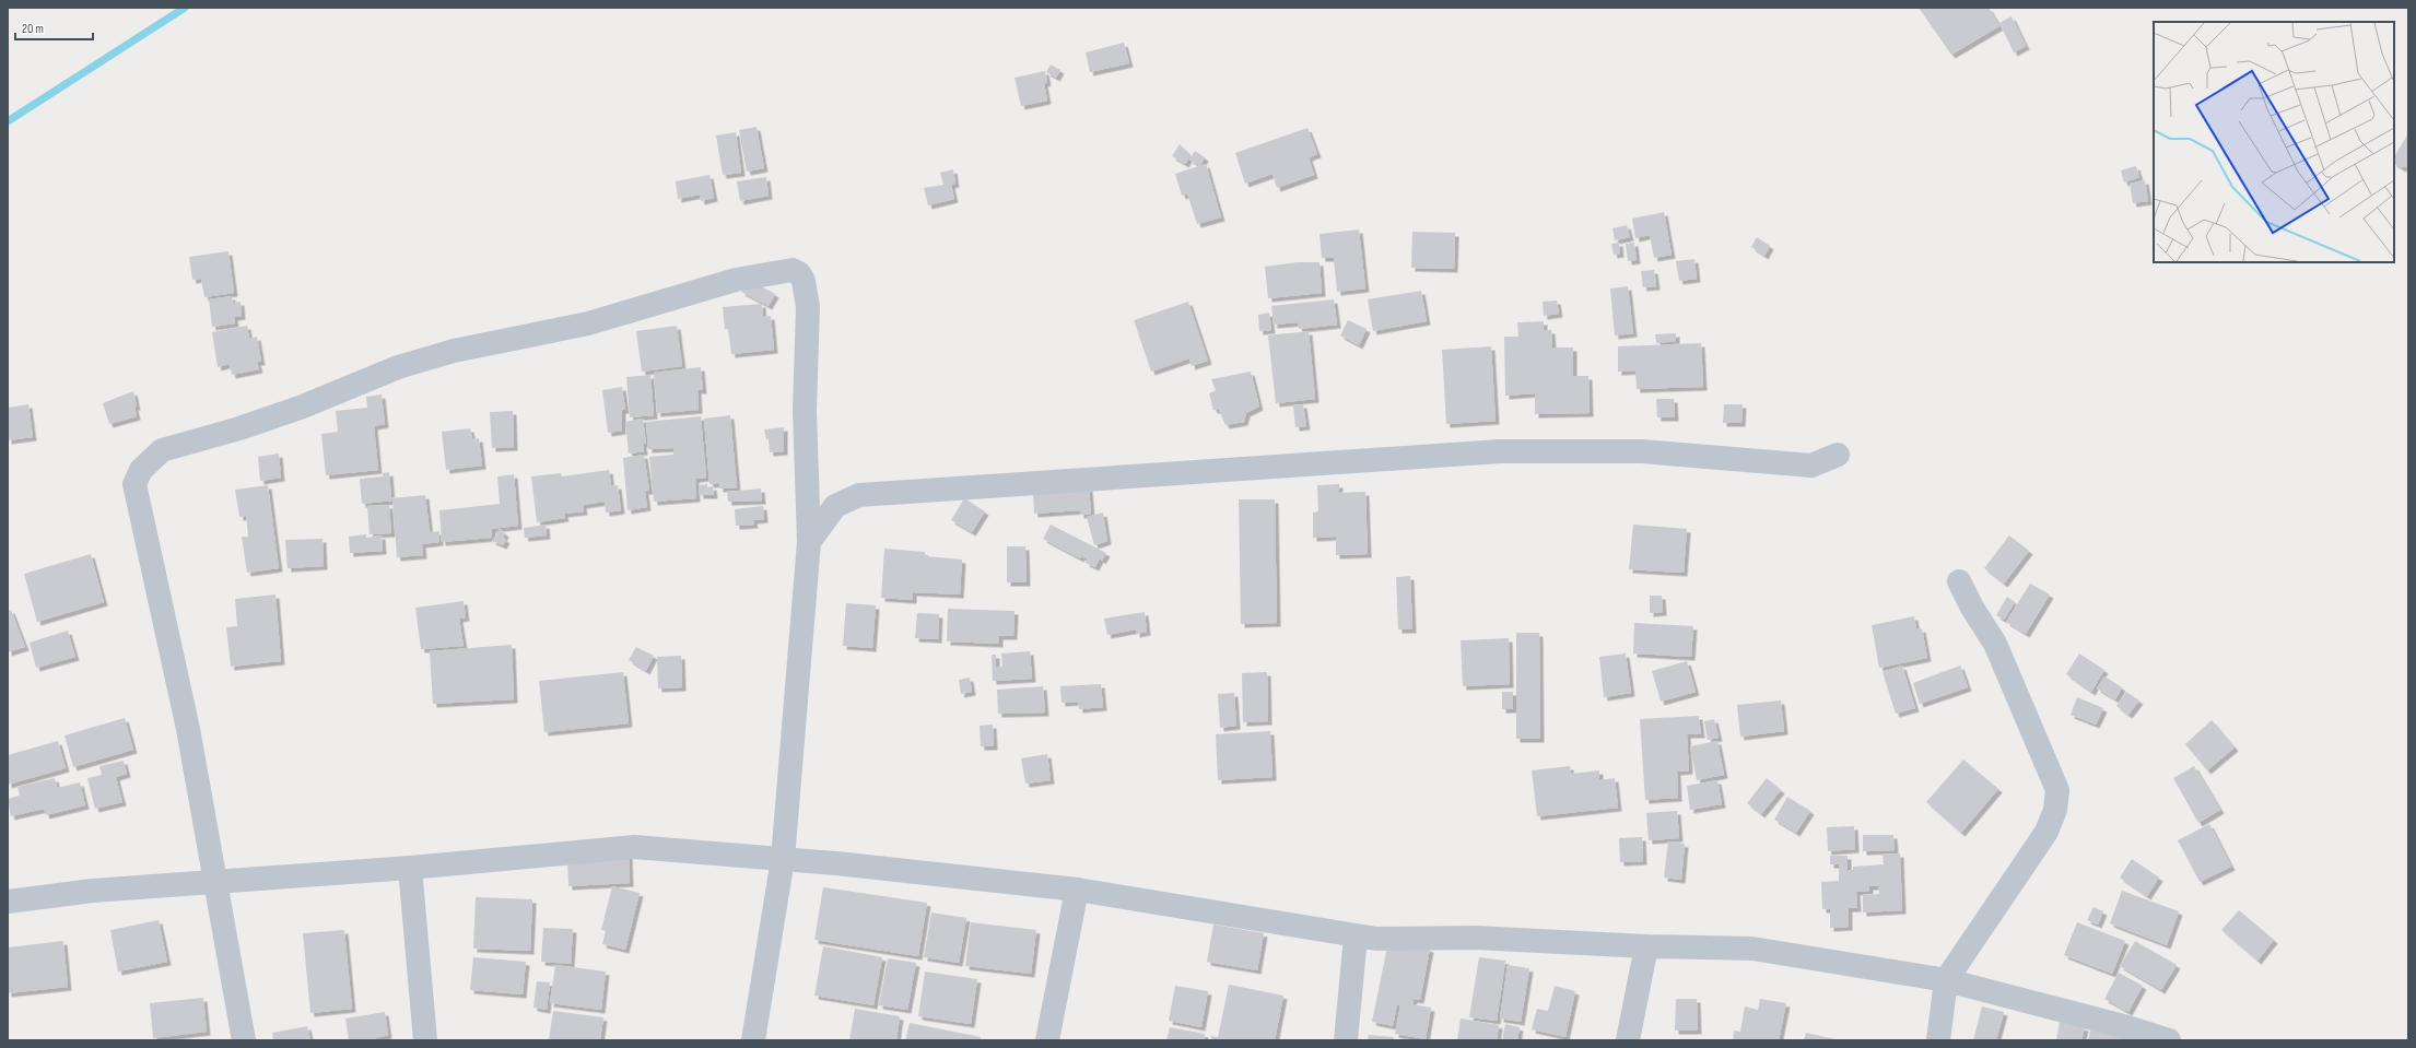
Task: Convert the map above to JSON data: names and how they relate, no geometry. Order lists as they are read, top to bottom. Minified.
{"scale_bar":"20 m"}
